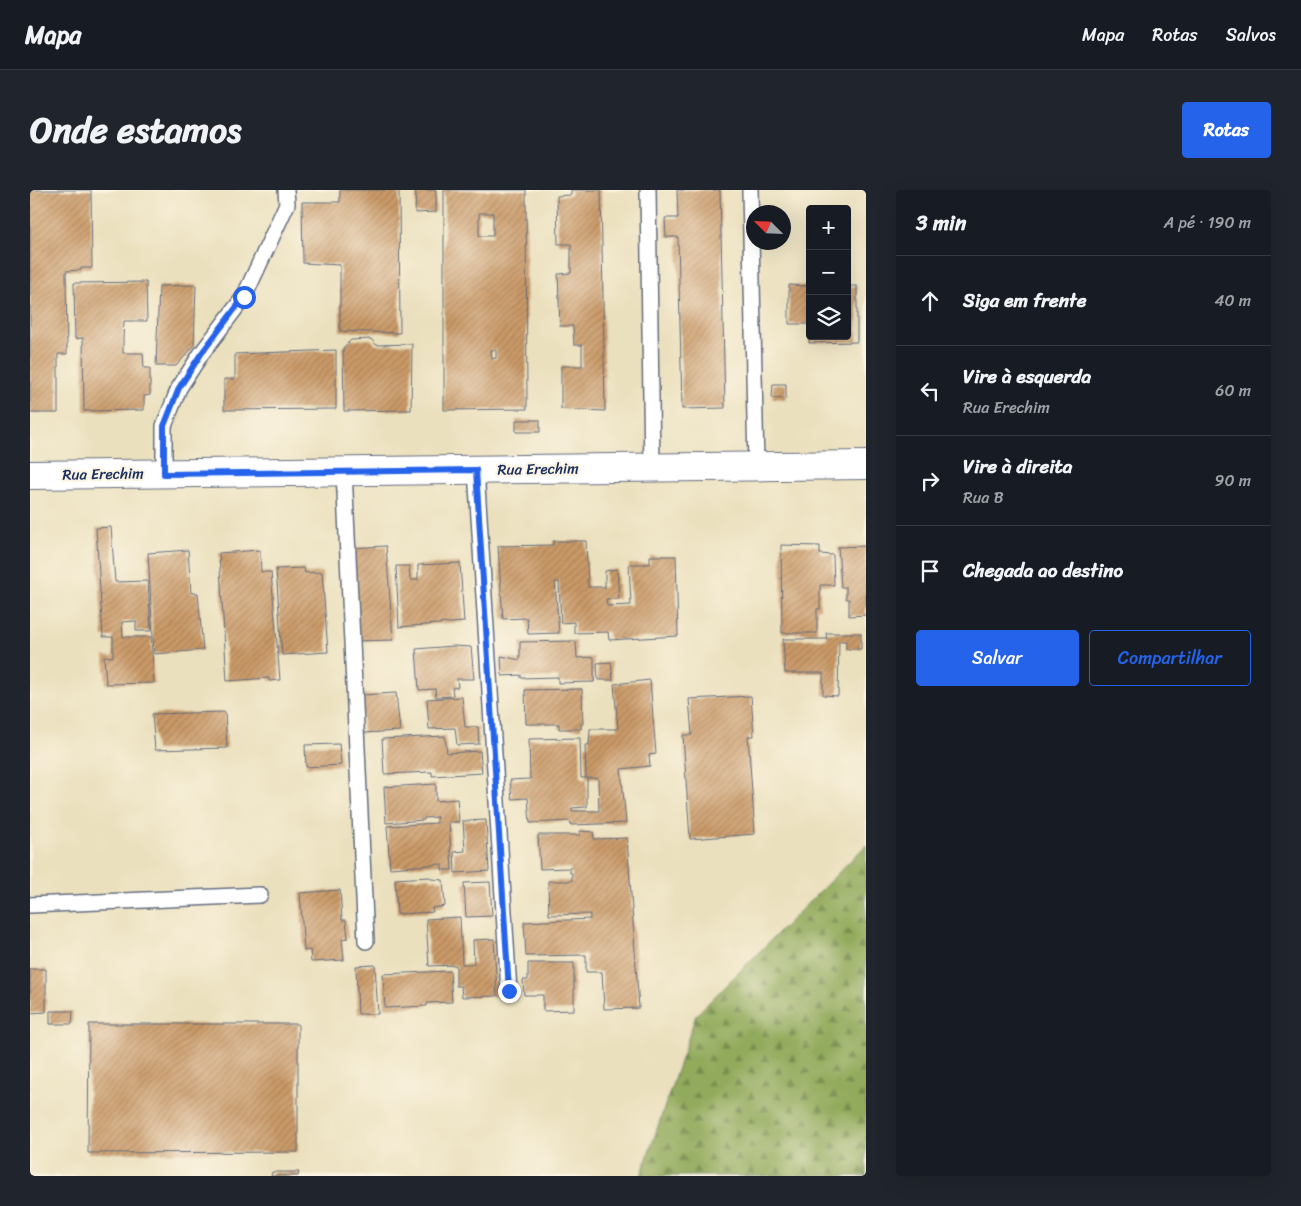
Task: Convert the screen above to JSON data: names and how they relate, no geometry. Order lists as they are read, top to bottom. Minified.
{"streets":{"street":["Rua Erechim"]},"north":"top left","page":{"header":"Mapa","nav":["Mapa","Rotas","Salvos"],"title":"Onde estamos","buttons":["Rotas",["Salvar","Compartilhar"]],"heading":["3 min","A pé · 190 m"],"map_buttons":["+","−"],"list":[["Siga em frente","40 m"],["Vire à esquerda","Rua Erechim","60 m"],["Vire à direita","Rua B","90 m"],"Chegada ao destino"]}}
